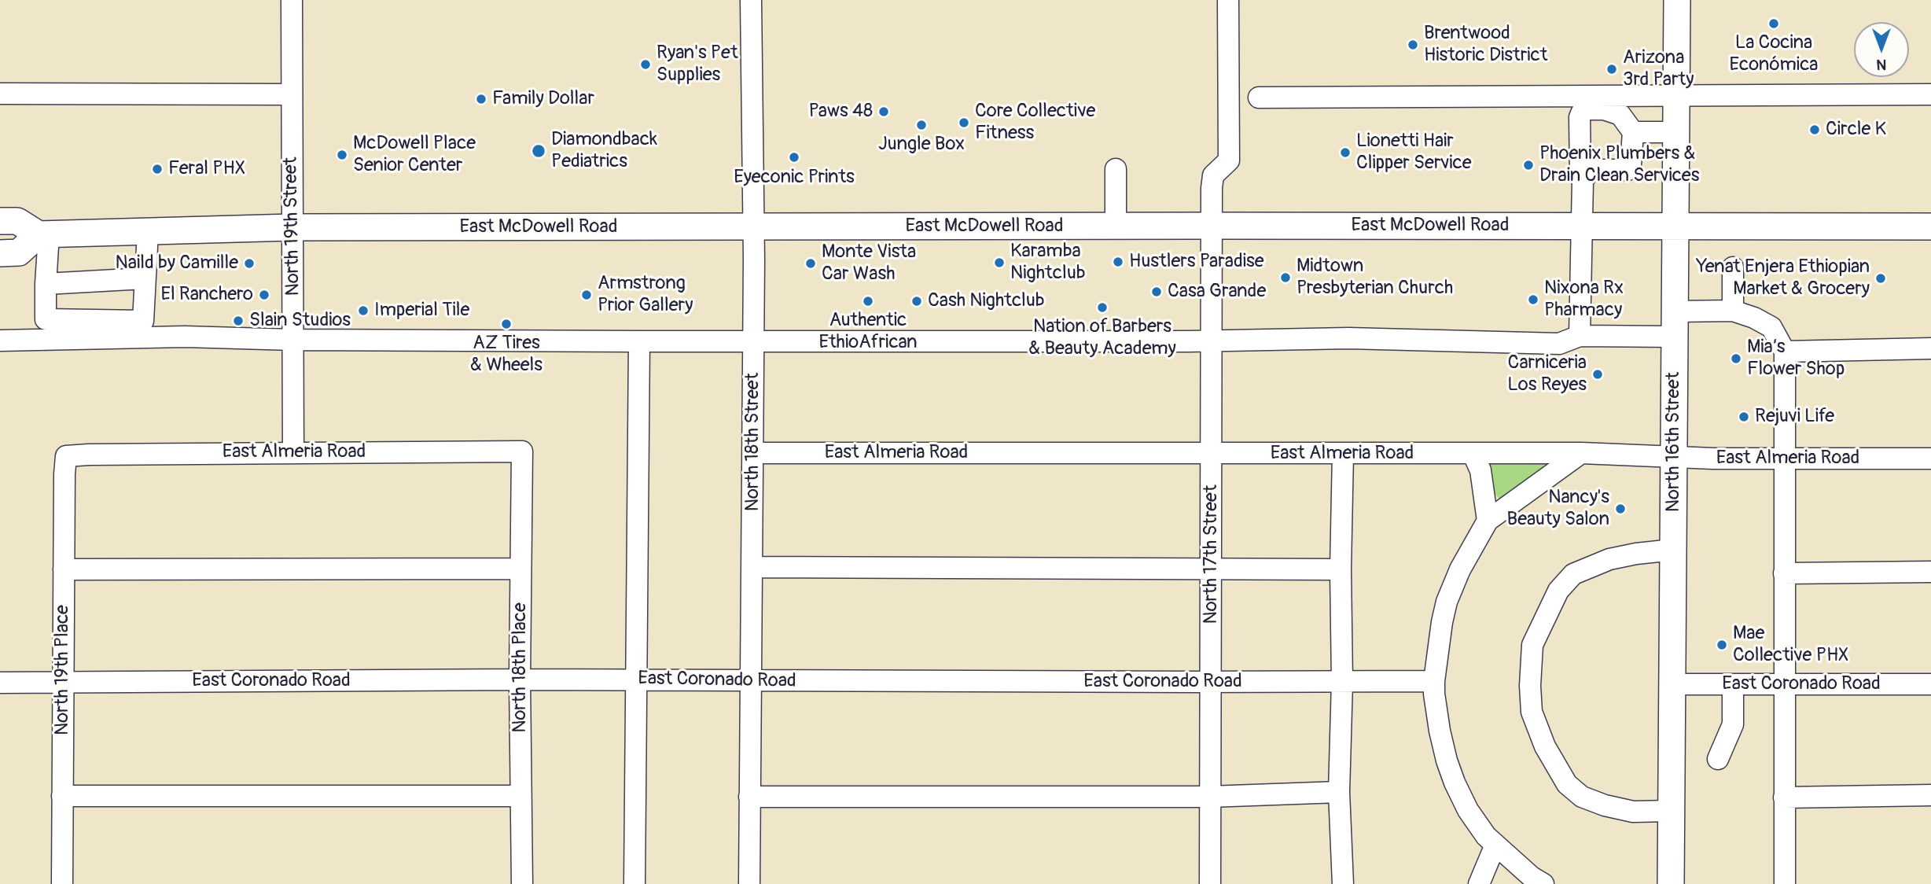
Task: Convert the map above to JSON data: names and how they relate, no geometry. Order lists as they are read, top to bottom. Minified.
{"streets":{"main road":["East McDowell Road","North 16th Street"],"street":["North 19th Street","North 18th Street","East Almeria Road","North 17th Street","North 18th Place","North 19th Place","East Coronado Road"]},"crossings":[["East McDowell Road","North 19th Street"],["East McDowell Road","North 18th Street"],["East McDowell Road","North 16th Street"],["East McDowell Road","North 17th Street"],["North 19th Street","East Almeria Road"],["North 18th Street","East Almeria Road"],["North 18th Street","East Coronado Road"],["North 16th Street","East Almeria Road"],["North 16th Street","East Coronado Road"],["East Almeria Road","North 17th Street"],["East Almeria Road","North 18th Place"],["East Almeria Road","North 19th Place"],["North 17th Street","East Coronado Road"],["North 18th Place","East Coronado Road"],["North 19th Place","East Coronado Road"]],"places":["La Cocina Económica","Brentwood Historic District","Ryan's Pet Supplies","Arizona 3rd Party","Family Dollar","Paws 48","Core Collective Fitness","Jungle Box","Circle K","Diamondback Pediatrics","Lionetti Hair Clipper Service","McDowell Place Senior Center","Eyeconic Prints","Phoenix Plumbers & Drain Clean Services","Feral PHX","Hustlers Paradise","Karamba Nightclub","Naild by Camille","Monte Vista Car Wash","Midtown Presbyterian Church","Yenat Enjera Ethiopian Market & Grocery","Casa Grande","El Ranchero","Armstrong Prior Gallery","Nixona Rx Pharmacy","Authentic EthioAfrican","Cash Nightclub","Nation of Barbers & Beauty Academy","Imperial Tile","Slain Studios","AZ Tires & Wheels","Mia’s Flower Shop","Carniceria Los Reyes","Rejuvi Life","Nancy's Beauty Salon","Mae Collective PHX"],"north":"bottom"}
